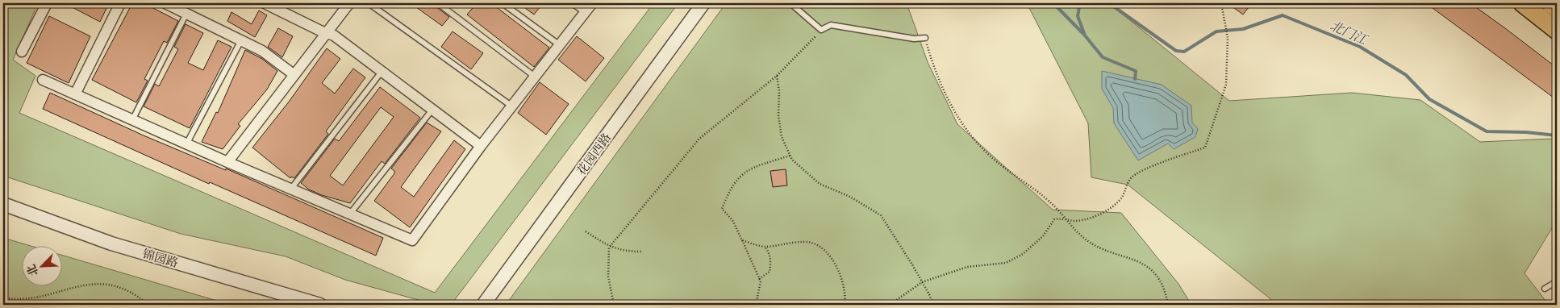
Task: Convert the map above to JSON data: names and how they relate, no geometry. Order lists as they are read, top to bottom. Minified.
{"streets":{"street":["花园西路","锦园路"]},"water":["北门江"],"north":"bottom left"}
